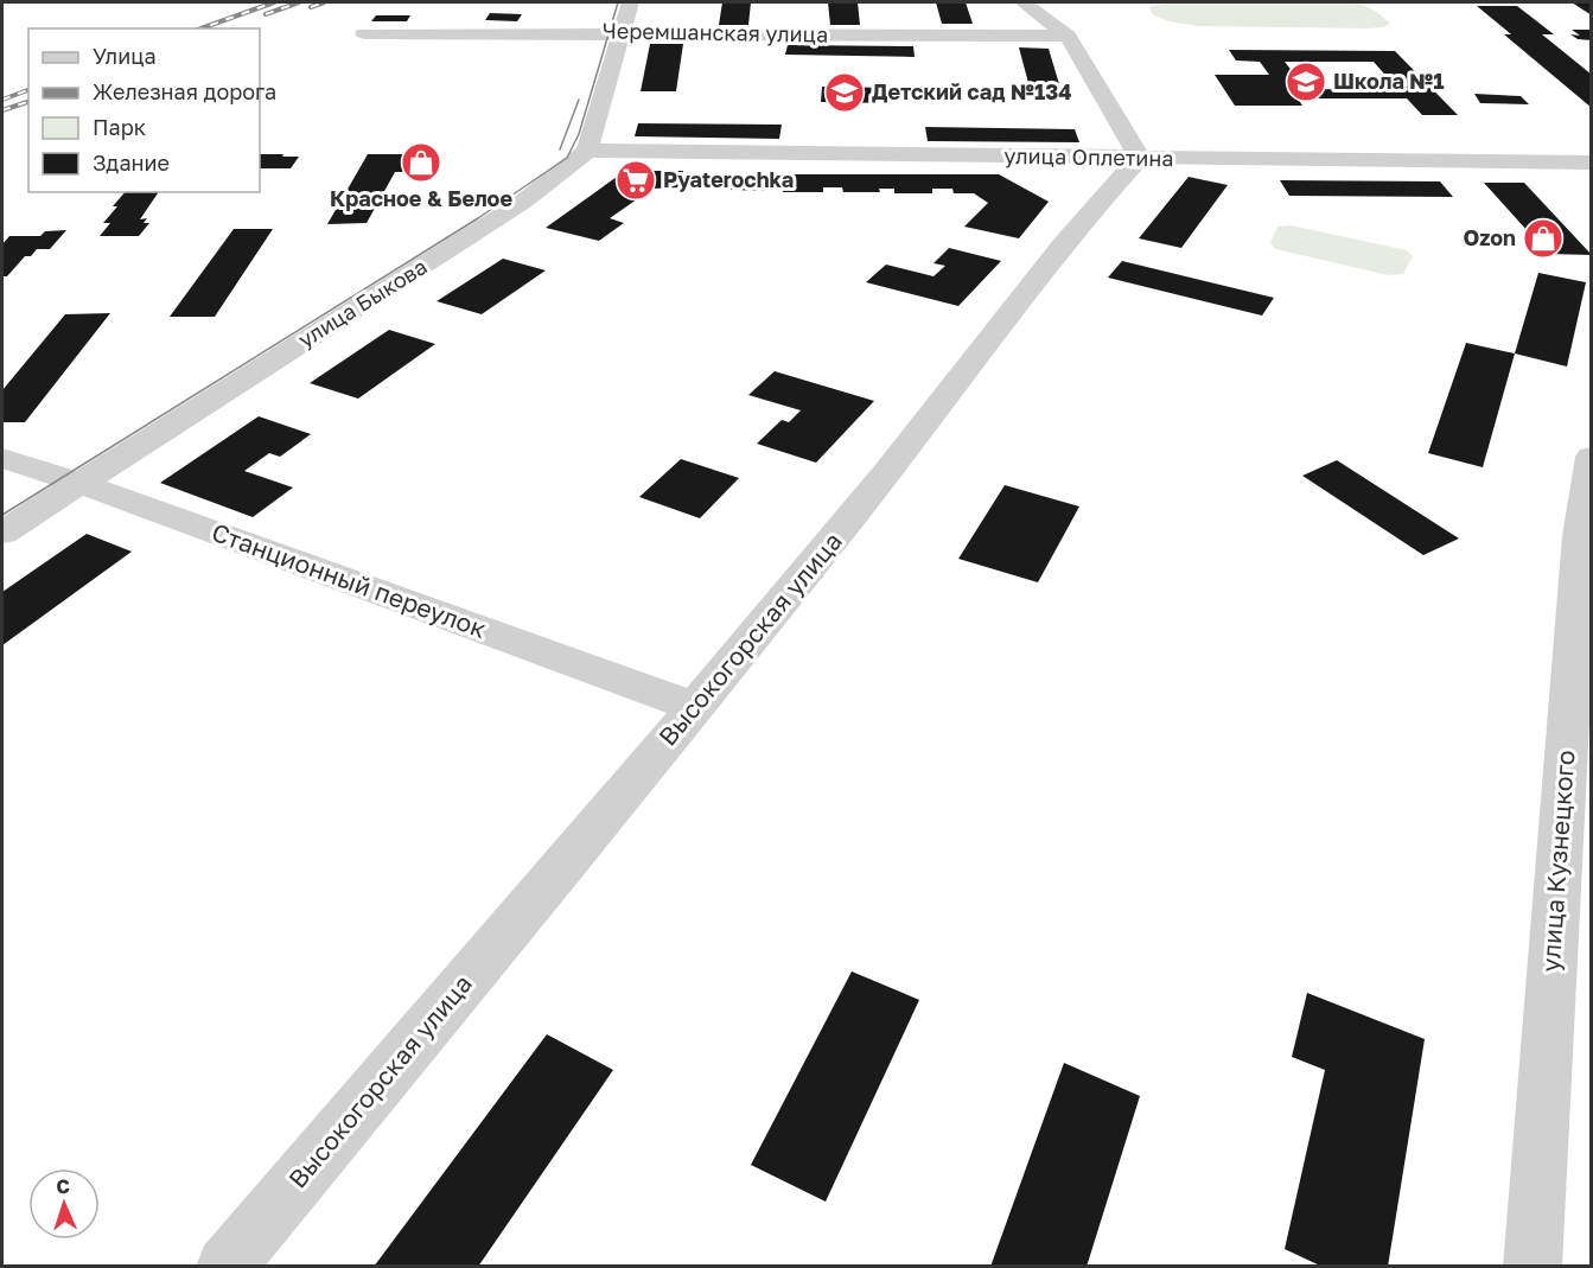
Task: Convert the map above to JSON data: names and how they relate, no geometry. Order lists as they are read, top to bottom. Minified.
{"streets":{"street":["Черемшанская улица","улица Оплетина","улица Быкова","Станционный переулок","Высокогорская улица","улица Кузнецкого"]},"crossings":[["улица Оплетина","улица Быкова"],["улица Оплетина","Высокогорская улица"],["улица Быкова","Станционный переулок"],["Станционный переулок","Высокогорская улица"]],"places":{"school or university":["Школа №1","Детский сад №134"],"shop":["Красное & Белое","Ozon"],"supermarket":["Pyaterochka"]},"legend":["Улица","Железная дорога","Парк","Здание"],"north":"top"}
